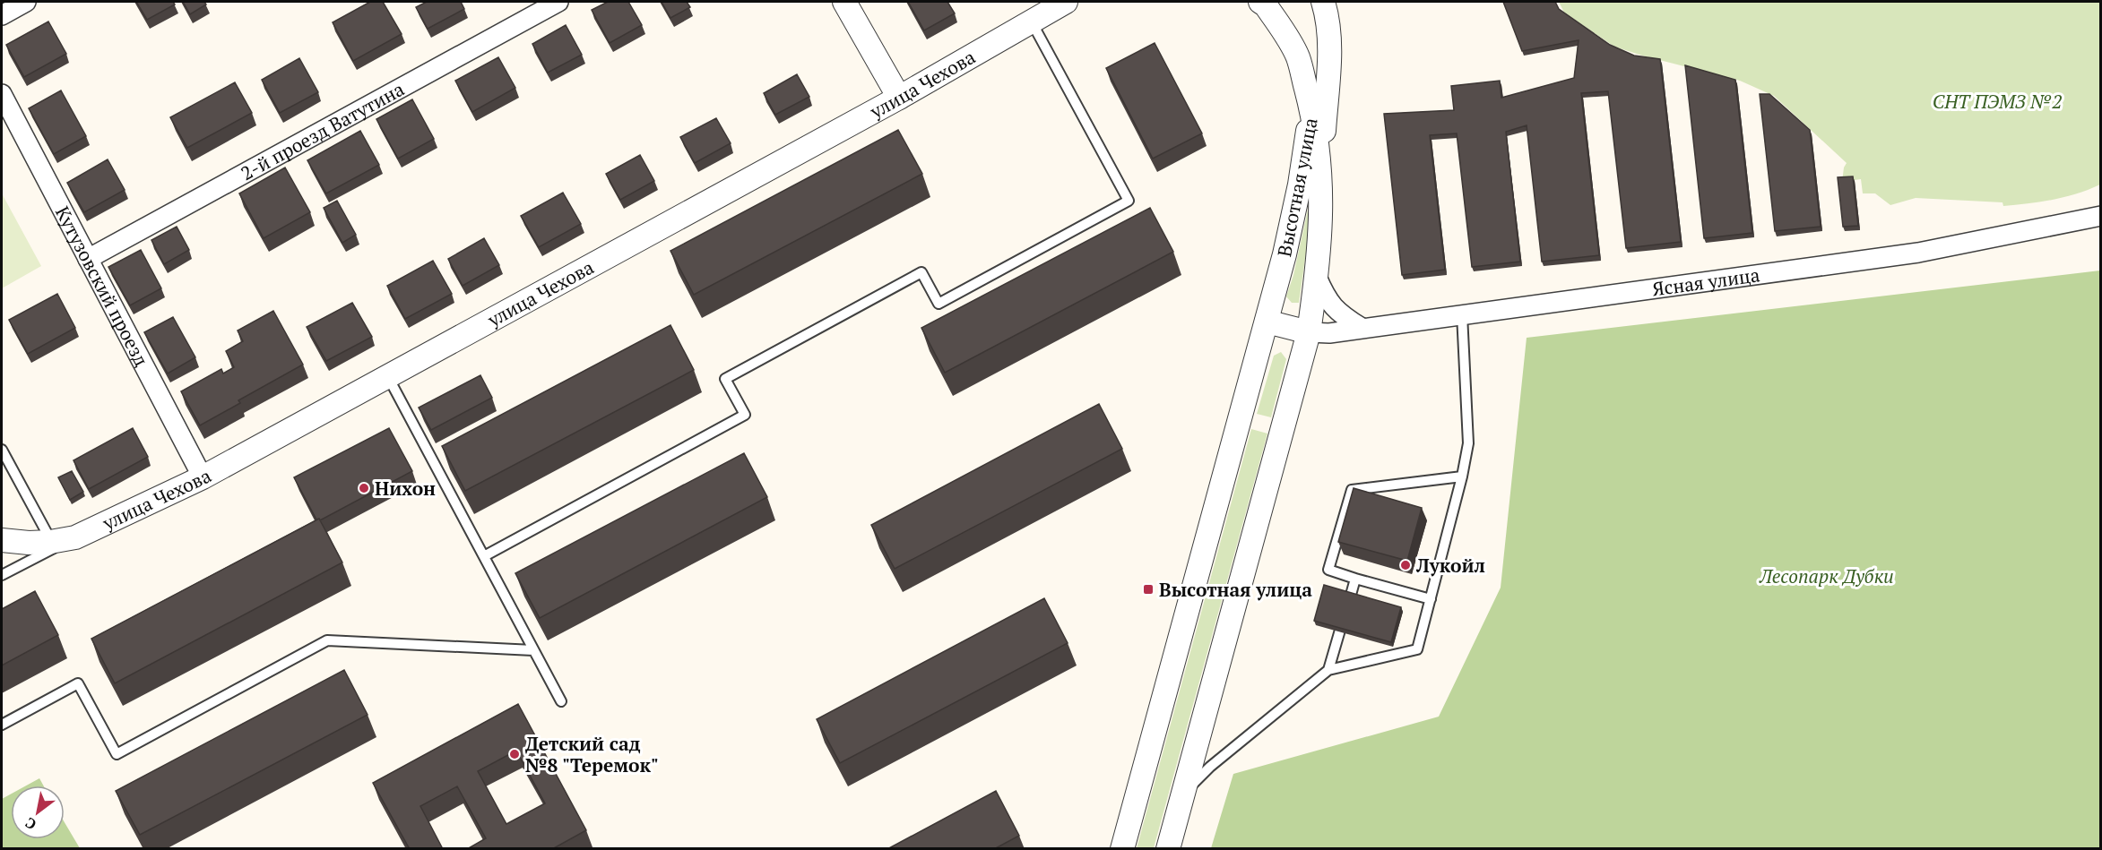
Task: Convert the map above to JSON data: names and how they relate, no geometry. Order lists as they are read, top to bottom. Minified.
{"streets":{"street":["улица Чехова","2-й проезд Ватутина","Высотная улица","Ясная улица","Кутузовский проезд"]},"crossings":[["улица Чехова","Кутузовский проезд"],["2-й проезд Ватутина","Кутузовский проезд"],["Высотная улица","Ясная улица"]],"parks":["СНТ ПЭМЗ №2","Лесопарк Дубки"],"places":{"other":["Нихон","Лукойл","Детский сад №8 \"Теремок\""],"transit":["Высотная улица"]},"north":"bottom left"}
